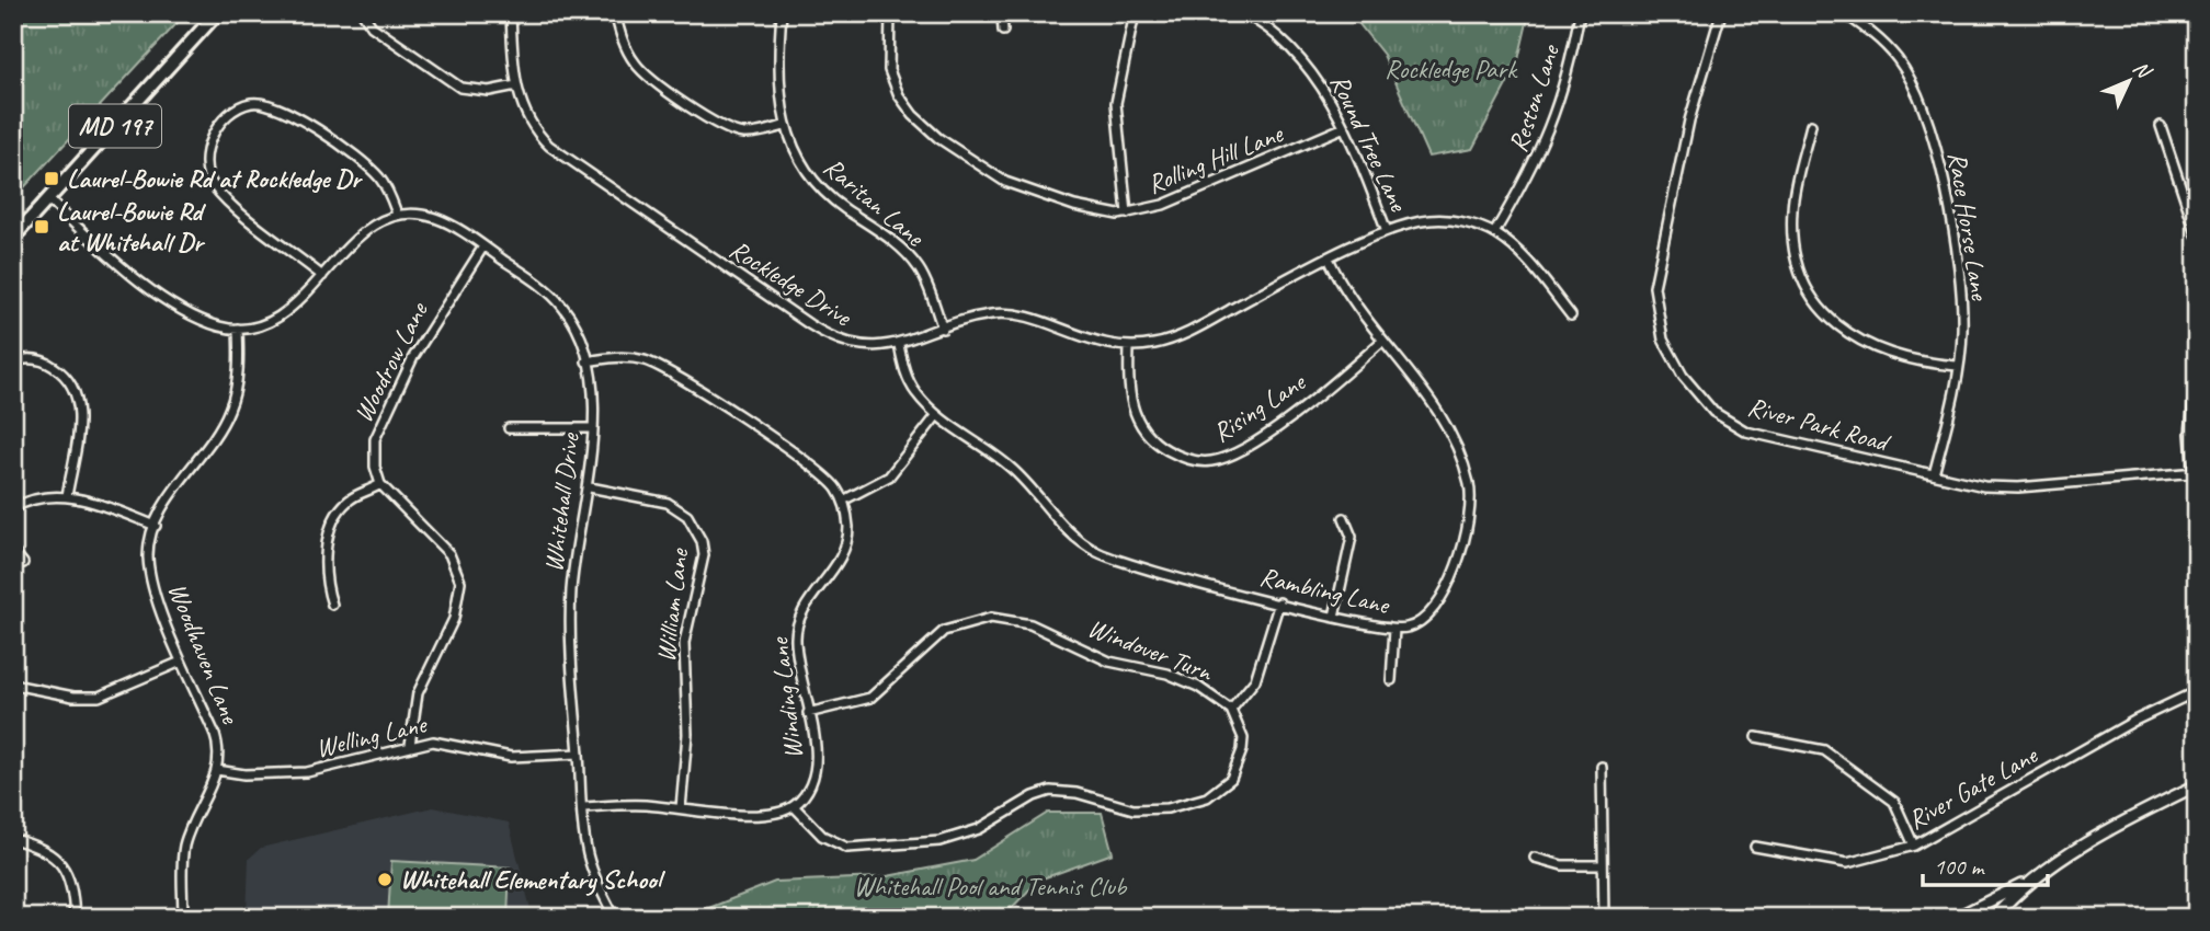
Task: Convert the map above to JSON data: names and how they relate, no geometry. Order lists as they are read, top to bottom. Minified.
{"streets":{"main road":["MD 197"],"street":["Reston Lane","Round Tree Lane","Rolling Hill Lane","Raritan Lane","Race Horse Lane","Rockledge Drive","Woodrow Lane","Rising Lane","River Park Road","Whitehall Drive","Rambling Lane","William Lane","Windover Turn","Woodhaven Lane","Winding Lane","Welling Lane","River Gate Lane"]},"crossings":[["Reston Lane","Rockledge Drive"],["Round Tree Lane","Rolling Hill Lane"],["Round Tree Lane","Rockledge Drive"],["Raritan Lane","Rockledge Drive"],["Race Horse Lane","River Park Road"],["Rockledge Drive","Rising Lane"],["Rockledge Drive","Rambling Lane"],["Woodrow Lane","Whitehall Drive"],["Rising Lane","Rambling Lane"],["Whitehall Drive","William Lane"],["Whitehall Drive","Welling Lane"],["Windover Turn","Winding Lane"],["Woodhaven Lane","Welling Lane"]],"parks":["Rockledge Park","Whitehall Pool and Tennis Club"],"places":{"transit":["Laurel-Bowie Rd at Rockledge Dr","Laurel-Bowie Rd at Whitehall Dr"],"other":["Whitehall Elementary School"]},"scale_bar":"100 m","north":"top right"}
